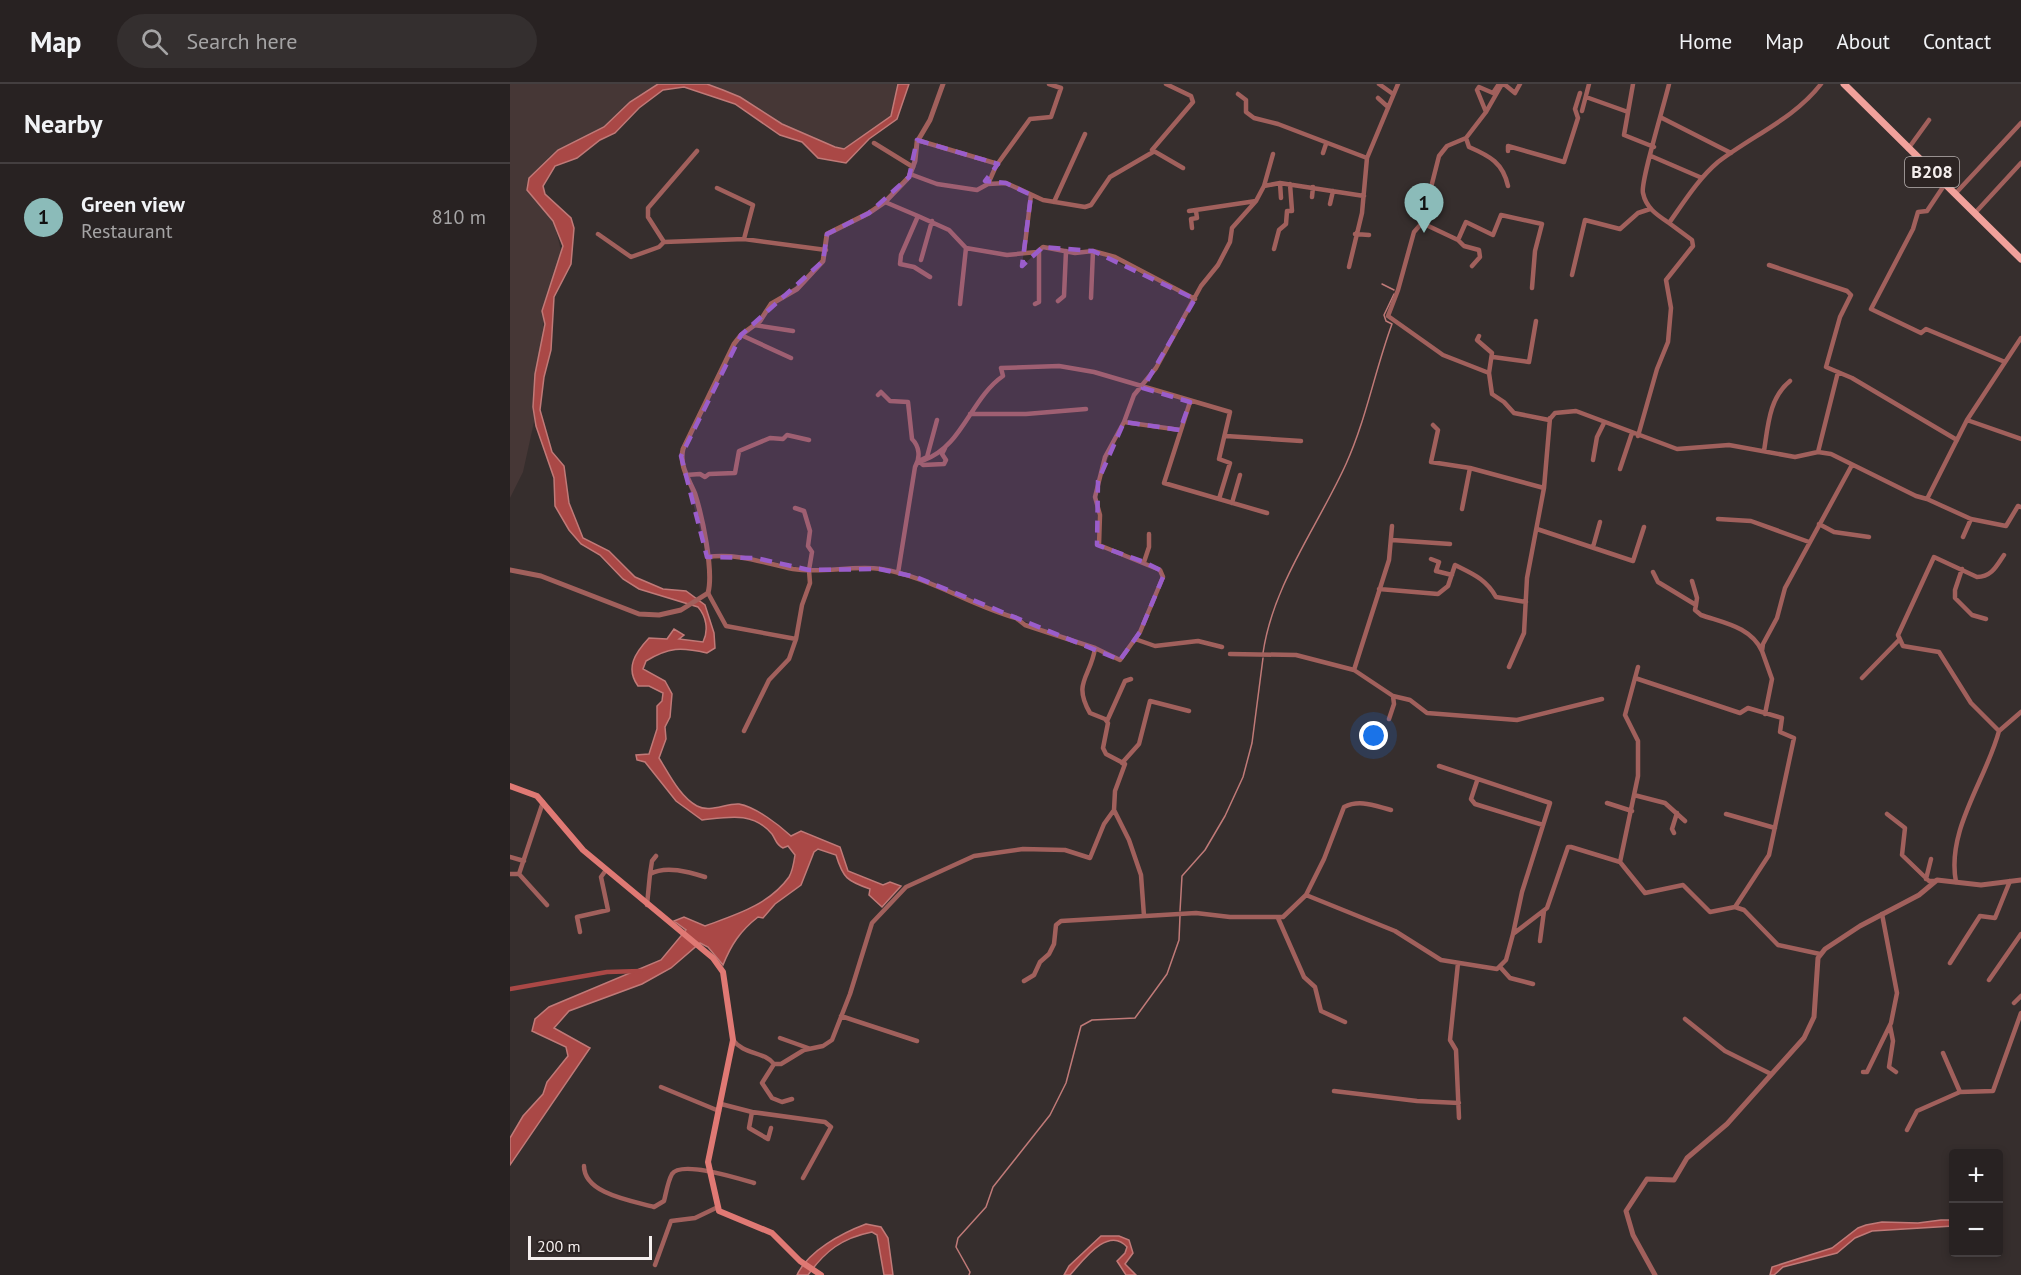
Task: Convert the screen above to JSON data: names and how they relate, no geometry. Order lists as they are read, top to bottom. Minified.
{"streets":{"main road":["B208"]},"scale_bar":"200 m","page":{"header":"Map","search":"Search here","nav":["Home","Map","About","Contact"],"heading":"Nearby","list":[{"mark":"1","name":"Green view","note":"Restaurant","value":"810 m"}],"pins":"1","map_buttons":["+","−"],"scale":"200 m"}}
